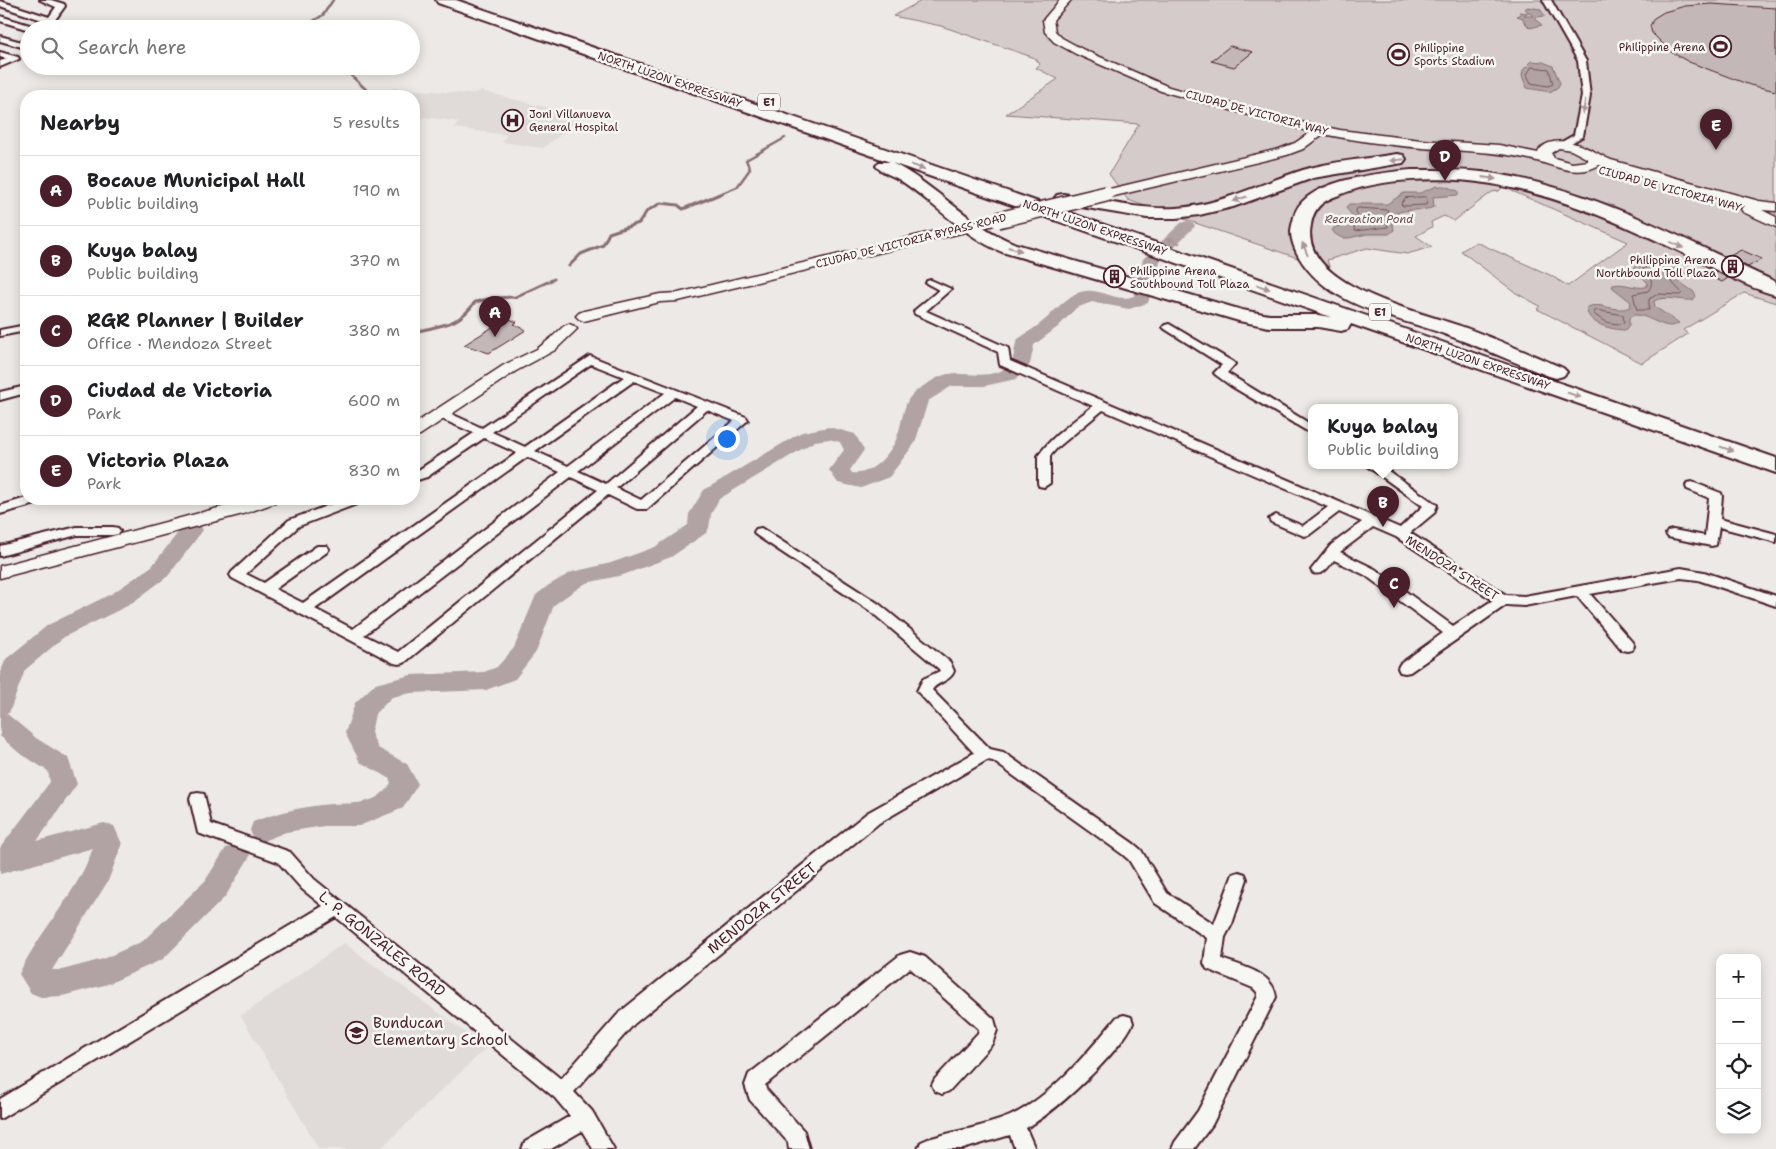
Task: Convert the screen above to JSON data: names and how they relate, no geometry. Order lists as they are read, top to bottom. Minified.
{"streets":{"highway":["NORTH LUZON EXPRESSWAY","E1"],"main road":["CIUDAD DE VICTORIA WAY","CIUDAD DE VICTORIA BYPASS ROAD"],"street":["MENDOZA STREET","L. P. GONZALES ROAD"]},"crossings":[["CIUDAD DE VICTORIA WAY","CIUDAD DE VICTORIA BYPASS ROAD"],["MENDOZA STREET","L. P. GONZALES ROAD"]],"water":["Recreation Pond"],"places":{"sports":["Philippine Arena","Philippine Sports Stadium"],"hospital":["Joni Villanueva General Hospital"],"building":["Philippine Arena Northbound Toll Plaza","Philippine Arena Southbound Toll Plaza"],"school or university":["Bunducan Elementary School"]},"page":{"search":"Search here","heading":["Nearby","5 results"],"pins":["E","D","A","B","C"],"list":[{"mark":"A","name":"Bocaue Municipal Hall","note":"Public building","value":"190 m"},{"mark":"B","name":"Kuya balay","note":"Public building","value":"370 m"},{"mark":"C","name":"RGR Planner | Builder","note":"Office · Mendoza Street","value":"380 m"},{"mark":"D","name":"Ciudad de Victoria","note":"Park","value":"600 m"},{"mark":"E","name":"Victoria Plaza","note":"Park","value":"830 m"}],"popup":["Kuya balay","Public building"],"map_buttons":["+","−"]}}
